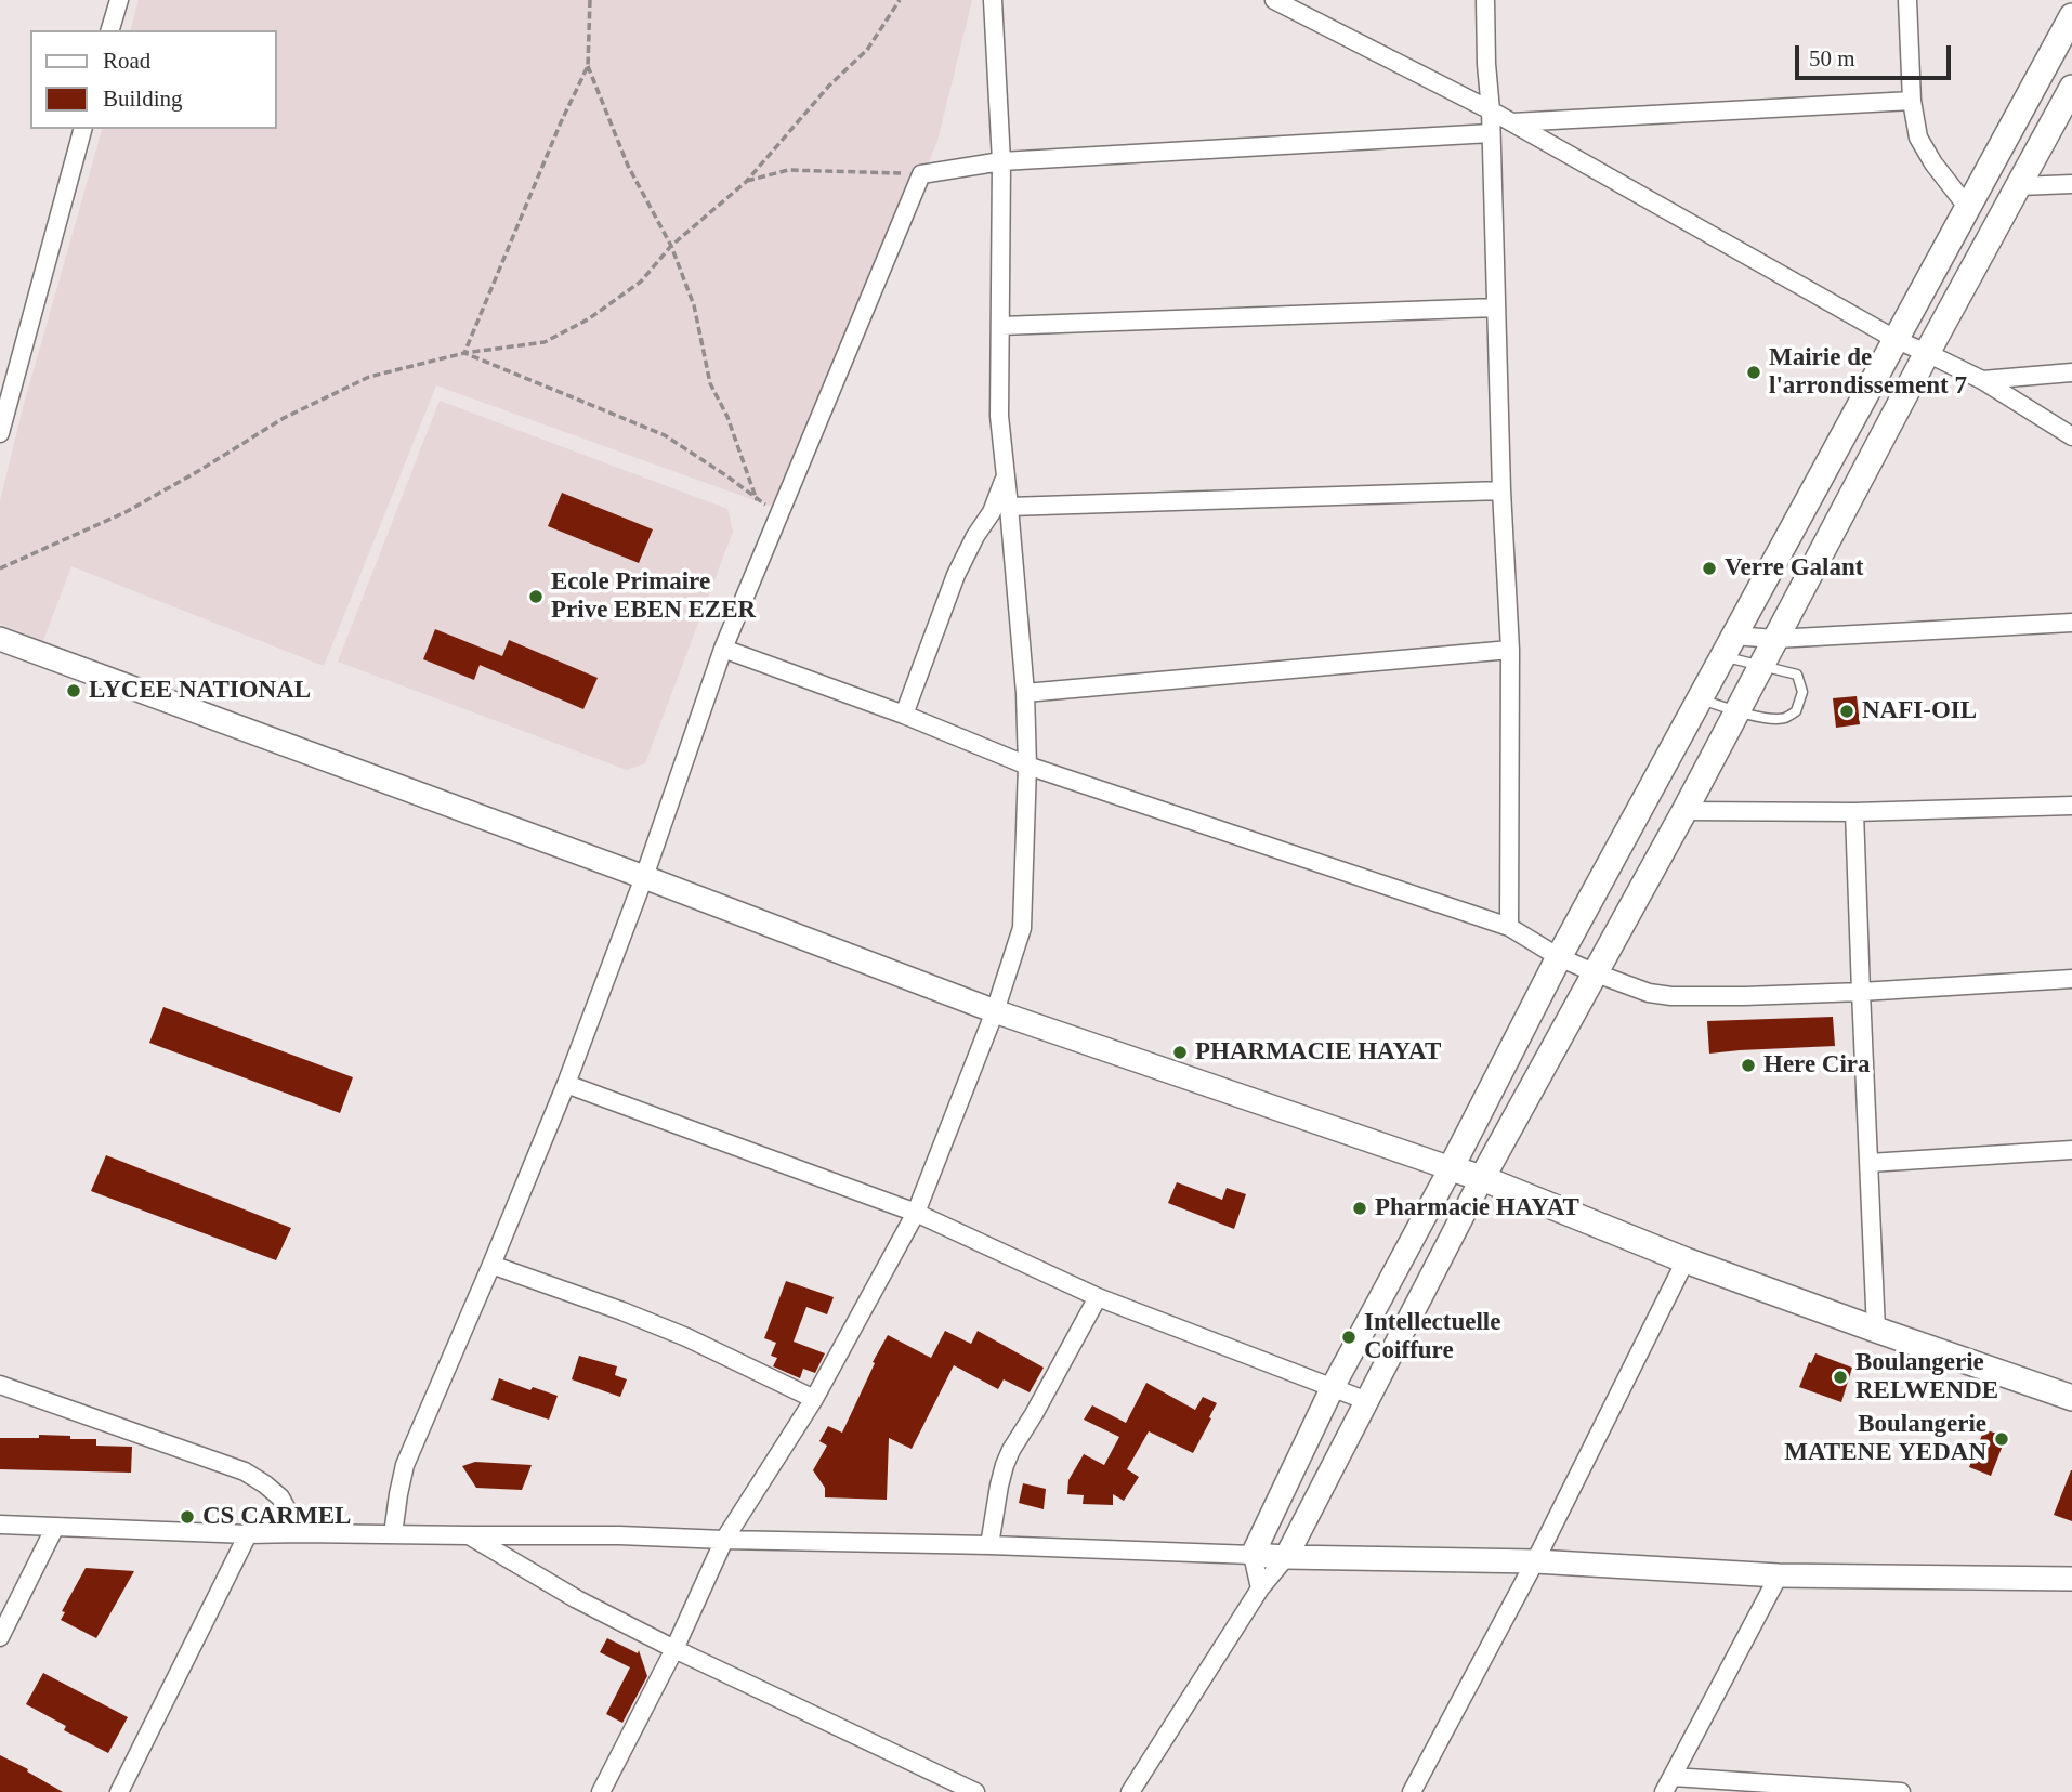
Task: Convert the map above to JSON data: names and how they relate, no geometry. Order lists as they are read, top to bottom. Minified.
{"places":["Mairie de l'arrondissement 7","Verre Galant","Ecole Primaire Prive EBEN EZER","LYCEE NATIONAL","NAFI-OIL","PHARMACIE HAYAT","Here Cira","Pharmacie HAYAT","Intellectuelle Coiffure","Boulangerie RELWENDE","Boulangerie MATENE YEDAN","CS CARMEL"],"legend":["Road","Building"],"scale_bar":"50 m"}
